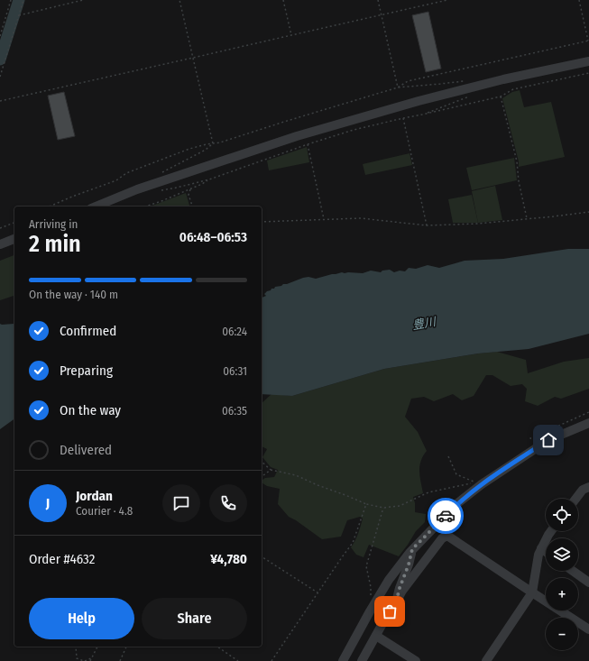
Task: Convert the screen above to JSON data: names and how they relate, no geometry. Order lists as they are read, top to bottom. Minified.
{"water":["豊川"],"page":{"heading":["2 min","Arriving in","06:48–06:53"],"panel":["Jordan","Courier · 4.8","Order #4632","¥4,780"],"bar":"On the way · 140 m","list":[["Confirmed","06:24"],["Preparing","06:31"],["On the way","06:35"],"Delivered"],"round":"J","map_buttons":["+","−"],"buttons":["Help","Share"]}}
